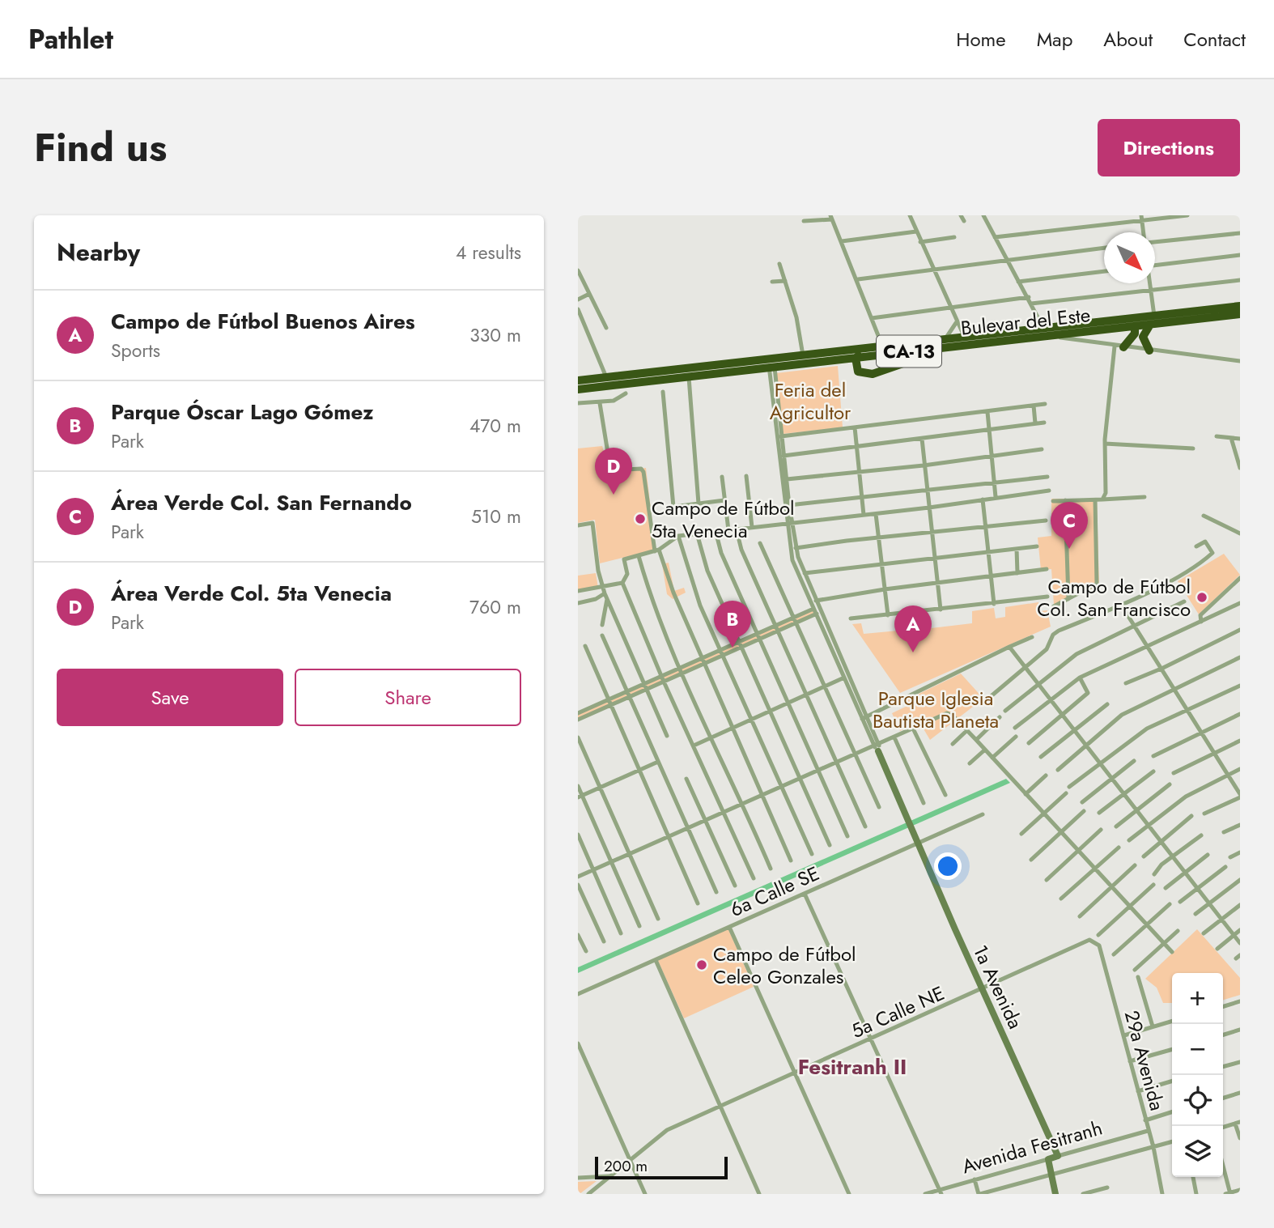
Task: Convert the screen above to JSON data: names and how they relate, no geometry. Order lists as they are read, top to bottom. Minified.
{"streets":{"highway":["Bulevar del Este","CA-13"],"street":["6a Calle SE","1a Avenida","5a Calle NE","29a Avenida","Avenida Fesitranh"]},"crossings":[["6a Calle SE","1a Avenida"],["1a Avenida","5a Calle NE"],["1a Avenida","Avenida Fesitranh"],["5a Calle NE","29a Avenida"],["29a Avenida","Avenida Fesitranh"]],"districts":["Fesitranh II"],"parks":["Feria del Agricultor","Parque Iglesia Bautista Planeta"],"places":["Campo de Fútbol 5ta Venecia","Campo de Fútbol Col. San Francisco","Campo de Fútbol Celeo Gonzales"],"scale_bar":"200 m","north":"bottom right","page":{"header":"Pathlet","nav":["Home","Map","About","Contact"],"title":"Find us","buttons":["Directions",["Save","Share"]],"heading":["Nearby","4 results"],"list":[{"mark":"A","name":"Campo de Fútbol Buenos Aires","note":"Sports","value":"330 m"},{"mark":"B","name":"Parque Óscar Lago Gómez","note":"Park","value":"470 m"},{"mark":"C","name":"Área Verde Col. San Fernando","note":"Park","value":"510 m"},{"mark":"D","name":"Área Verde Col. 5ta Venecia","note":"Park","value":"760 m"}],"pins":["D","C","B","A"],"map_buttons":["+","−"],"scale":"200 m"}}
